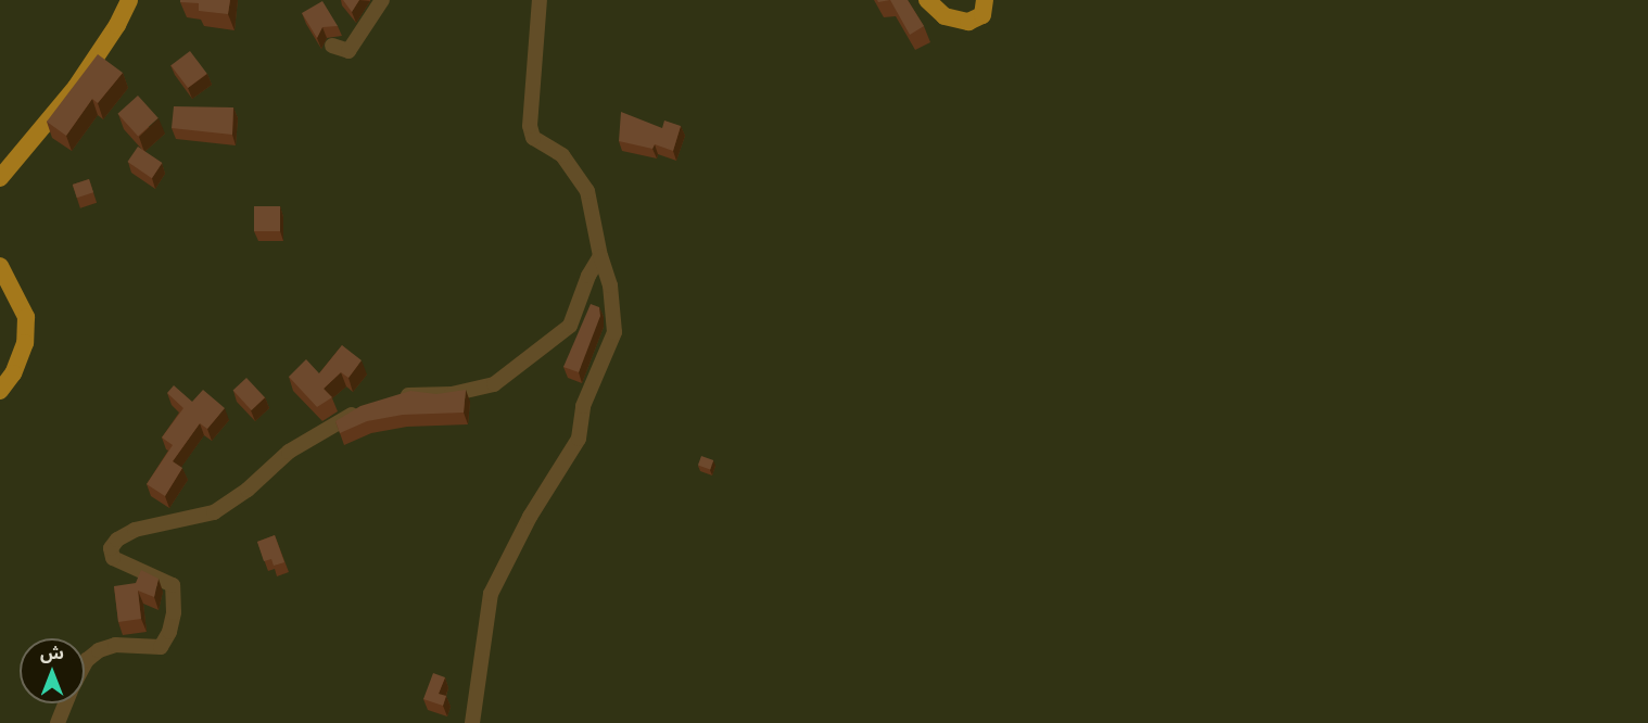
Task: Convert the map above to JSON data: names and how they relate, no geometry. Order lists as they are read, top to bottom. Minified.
{"north":"top"}
